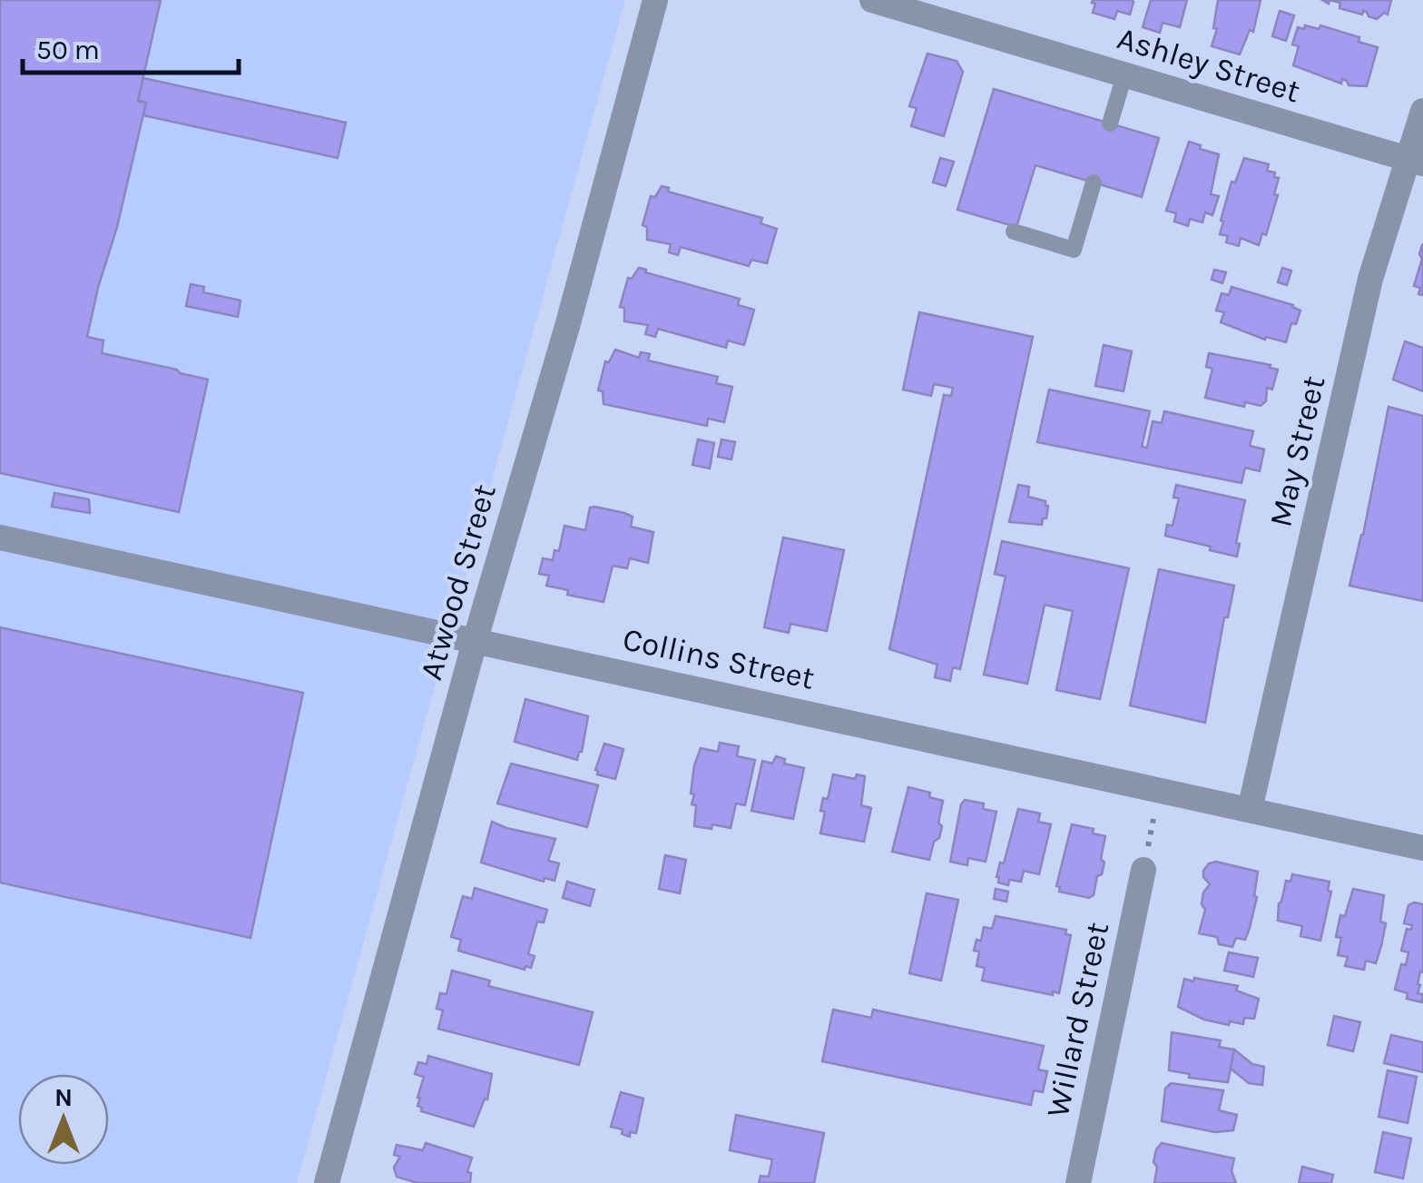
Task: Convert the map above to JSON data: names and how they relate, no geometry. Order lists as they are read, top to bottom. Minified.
{"streets":{"street":["Ashley Street","May Street","Atwood Street","Collins Street","Willard Street"]},"crossings":[["Ashley Street","May Street"],["May Street","Collins Street"],["Atwood Street","Collins Street"]],"scale_bar":"50 m","north":"top"}
